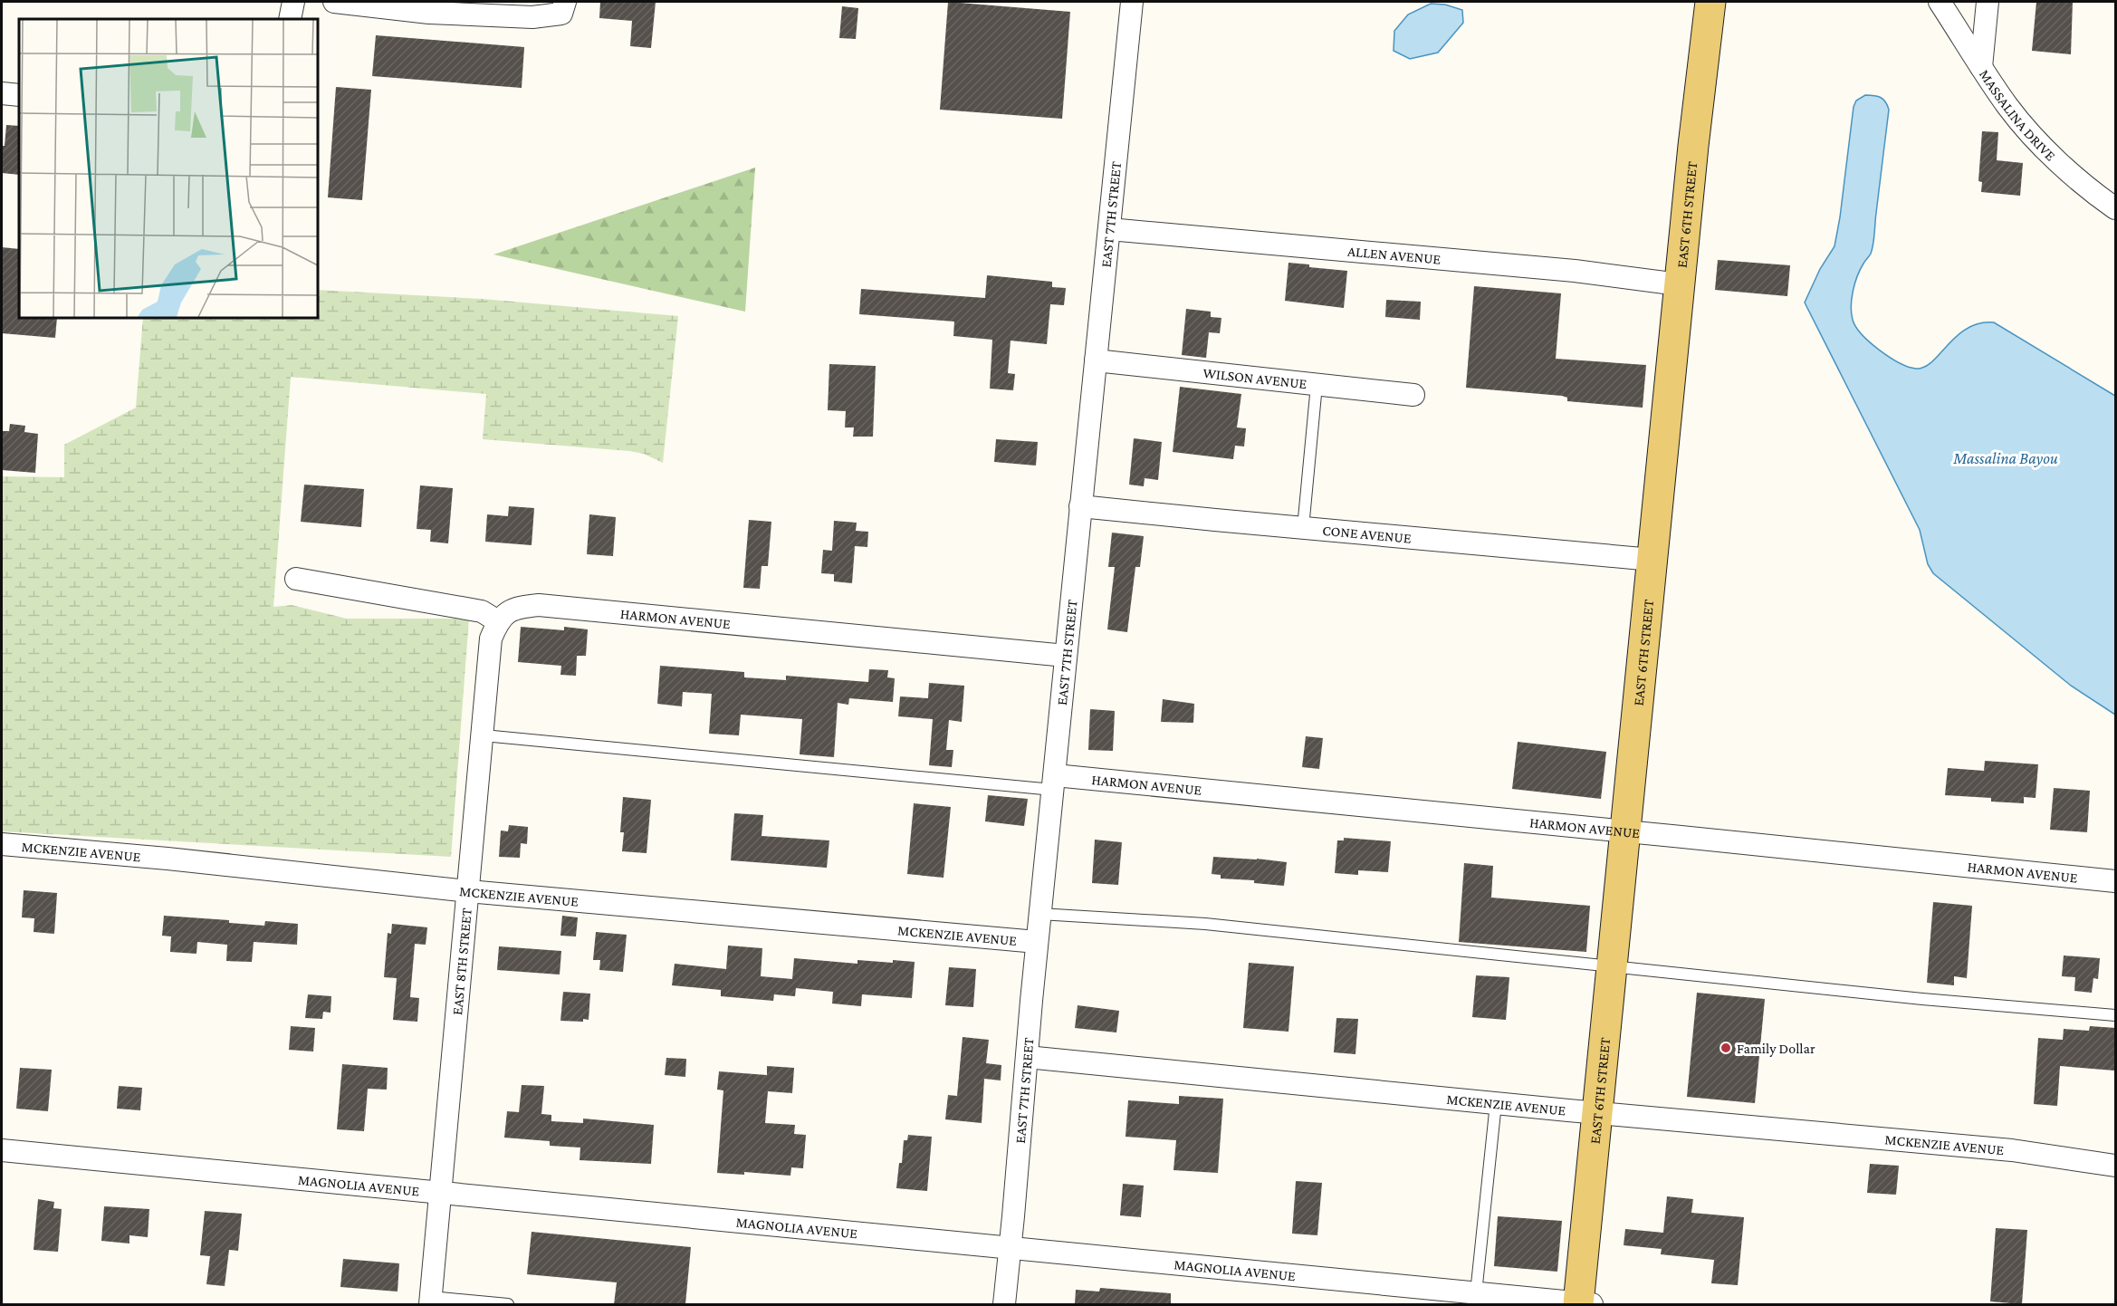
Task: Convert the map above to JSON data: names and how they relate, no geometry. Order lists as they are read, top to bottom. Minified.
{"streets":{"main road":["EAST 6TH STREET"],"street":["MASSALINA DRIVE","EAST 7TH STREET","ALLEN AVENUE","WILSON AVENUE","CONE AVENUE","HARMON AVENUE","MCKENZIE AVENUE","EAST 8TH STREET","MAGNOLIA AVENUE"]},"crossings":[["EAST 7TH STREET","ALLEN AVENUE"],["EAST 7TH STREET","WILSON AVENUE"],["EAST 7TH STREET","CONE AVENUE"],["EAST 7TH STREET","HARMON AVENUE"],["EAST 7TH STREET","MCKENZIE AVENUE"],["EAST 7TH STREET","MAGNOLIA AVENUE"],["EAST 6TH STREET","ALLEN AVENUE"],["EAST 6TH STREET","CONE AVENUE"],["EAST 6TH STREET","HARMON AVENUE"],["EAST 6TH STREET","MCKENZIE AVENUE"],["EAST 6TH STREET","MAGNOLIA AVENUE"],["HARMON AVENUE","EAST 8TH STREET"],["MCKENZIE AVENUE","EAST 8TH STREET"],["EAST 8TH STREET","MAGNOLIA AVENUE"]],"water":["Massalina Bayou"],"places":["Family Dollar"]}
